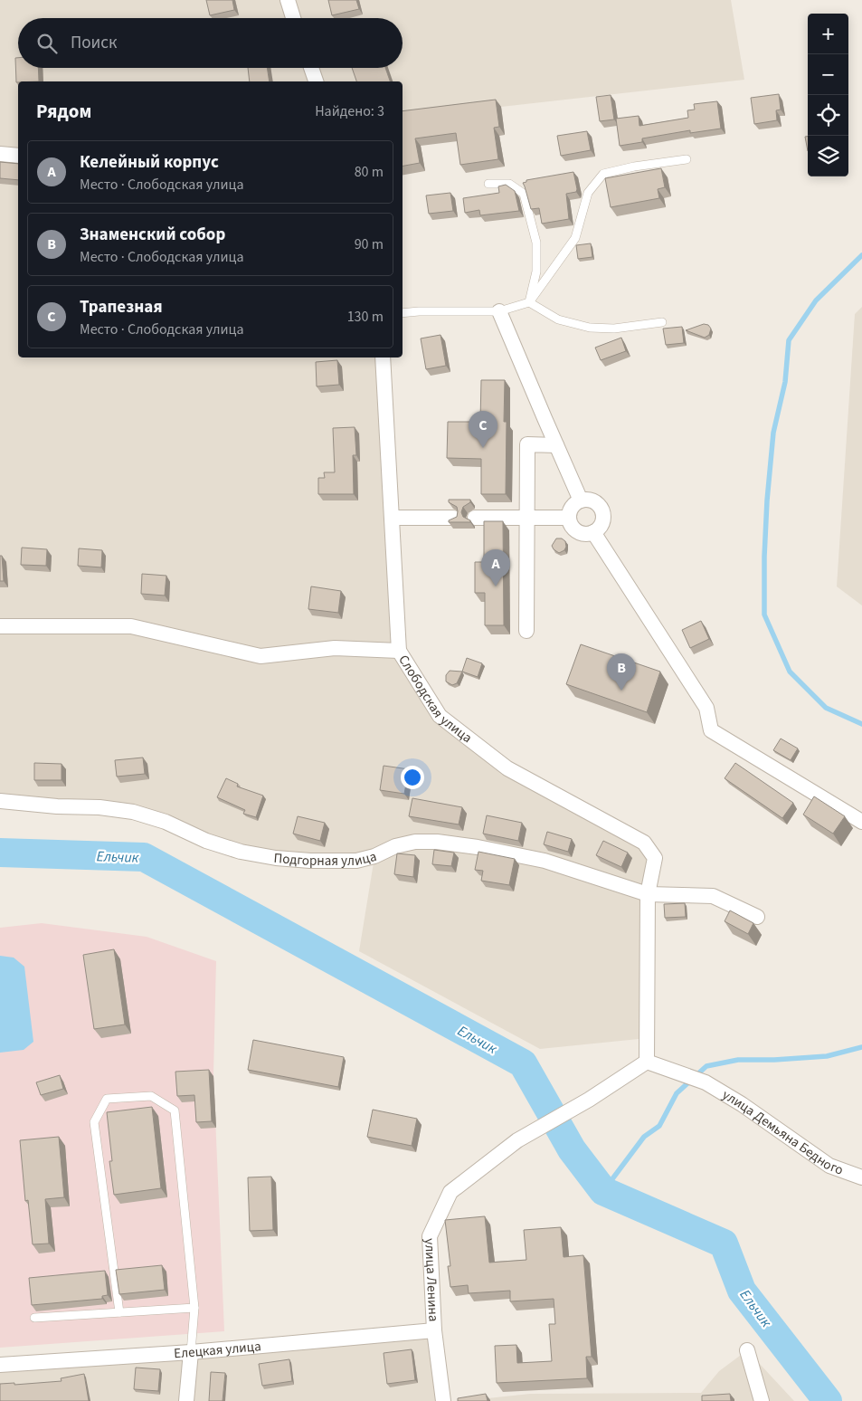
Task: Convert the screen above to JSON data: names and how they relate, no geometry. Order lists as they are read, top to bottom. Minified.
{"streets":{"street":["Слободская улица","Подгорная улица","улица Демьяна Бедного","улица Ленина","Елецкая улица"]},"crossings":[["Слободская улица","Подгорная улица"],["улица Демьяна Бедного","улица Ленина"],["улица Ленина","Елецкая улица"]],"water":["Ельчик"],"page":{"map_buttons":["+","−"],"search":"Поиск","heading":["Рядом","Найдено: 3"],"list":[{"mark":"A","name":"Келейный корпус","note":"Место · Слободская улица","value":"80 m"},{"mark":"B","name":"Знаменский собор","note":"Место · Слободская улица","value":"90 m"},{"mark":"C","name":"Трапезная","note":"Место · Слободская улица","value":"130 m"}],"pins":["C","A","B"]}}
